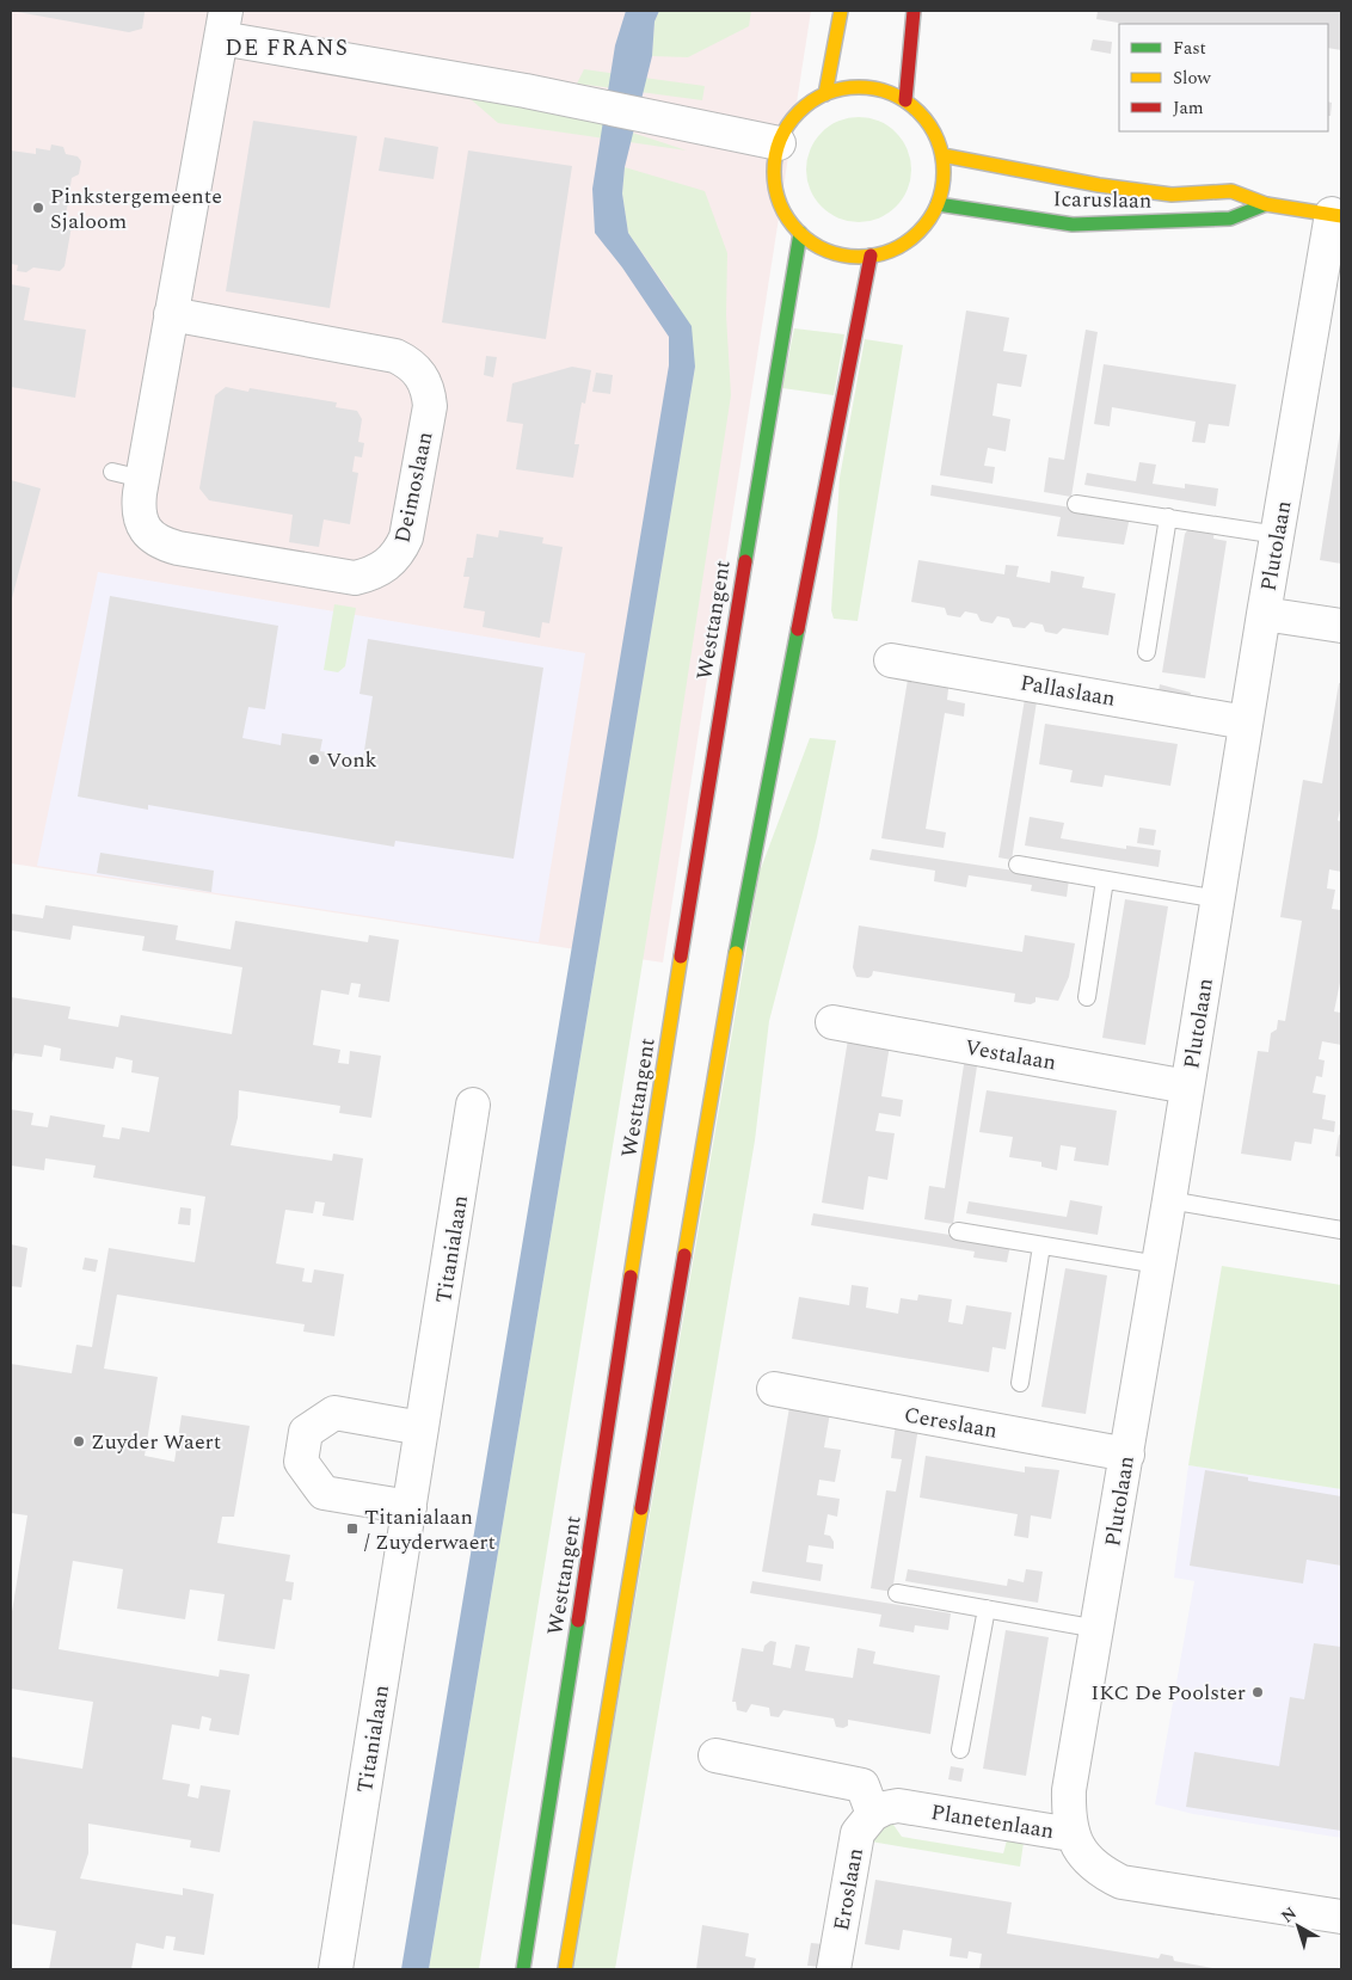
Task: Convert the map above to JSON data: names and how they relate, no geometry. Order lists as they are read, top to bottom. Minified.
{"streets":{"main road":["Icaruslaan","Westtangent"],"street":["Deimoslaan","Plutolaan","Pallaslaan","Vestalaan","Titanialaan","Cereslaan","Planetenlaan","Eroslaan"]},"crossings":[["Icaruslaan","Deimoslaan"],["Icaruslaan","Plutolaan"],["Icaruslaan","Westtangent"],["Deimoslaan","Westtangent"],["Plutolaan","Pallaslaan"],["Plutolaan","Vestalaan"],["Plutolaan","Cereslaan"],["Plutolaan","Planetenlaan"],["Planetenlaan","Eroslaan"]],"districts":["DE FRANS"],"places":{"other":["Pinkstergemeente Sjaloom","Vonk","Zuyder Waert","IKC De Poolster"],"transit":["Titanialaan / Zuyderwaert"]},"legend":["Fast","Slow","Jam"],"north":"top left"}
